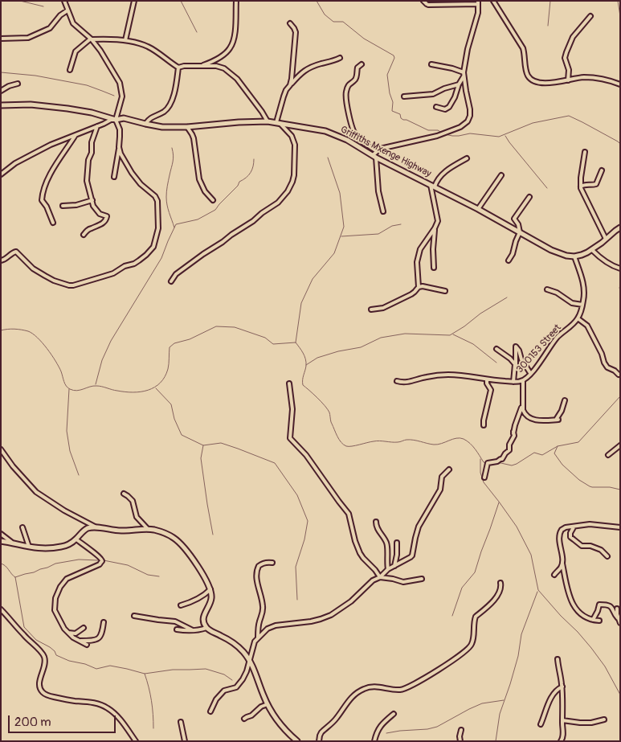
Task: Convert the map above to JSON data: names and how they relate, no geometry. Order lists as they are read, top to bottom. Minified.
{"streets":{"street":["Griffiths Mxenge Highway","300153 Street"]},"crossings":[["Griffiths Mxenge Highway","300153 Street"]],"scale_bar":"200 m"}
